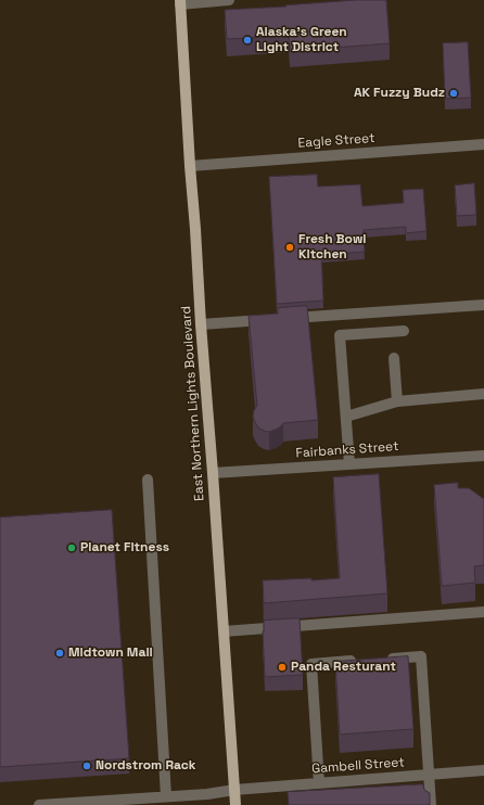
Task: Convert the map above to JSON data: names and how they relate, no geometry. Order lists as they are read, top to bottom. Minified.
{"streets":{"main road":["East Northern Lights Boulevard"],"street":["Eagle Street","Fairbanks Street","Gambell Street"]},"crossings":[["Eagle Street","East Northern Lights Boulevard"],["East Northern Lights Boulevard","Fairbanks Street"],["East Northern Lights Boulevard","Gambell Street"]],"places":["Alaska's Green Light District","AK Fuzzy Budz","Fresh Bowl Kitchen","Planet Fitness","Midtown Mall","Panda Resturant","Nordstrom Rack"]}
